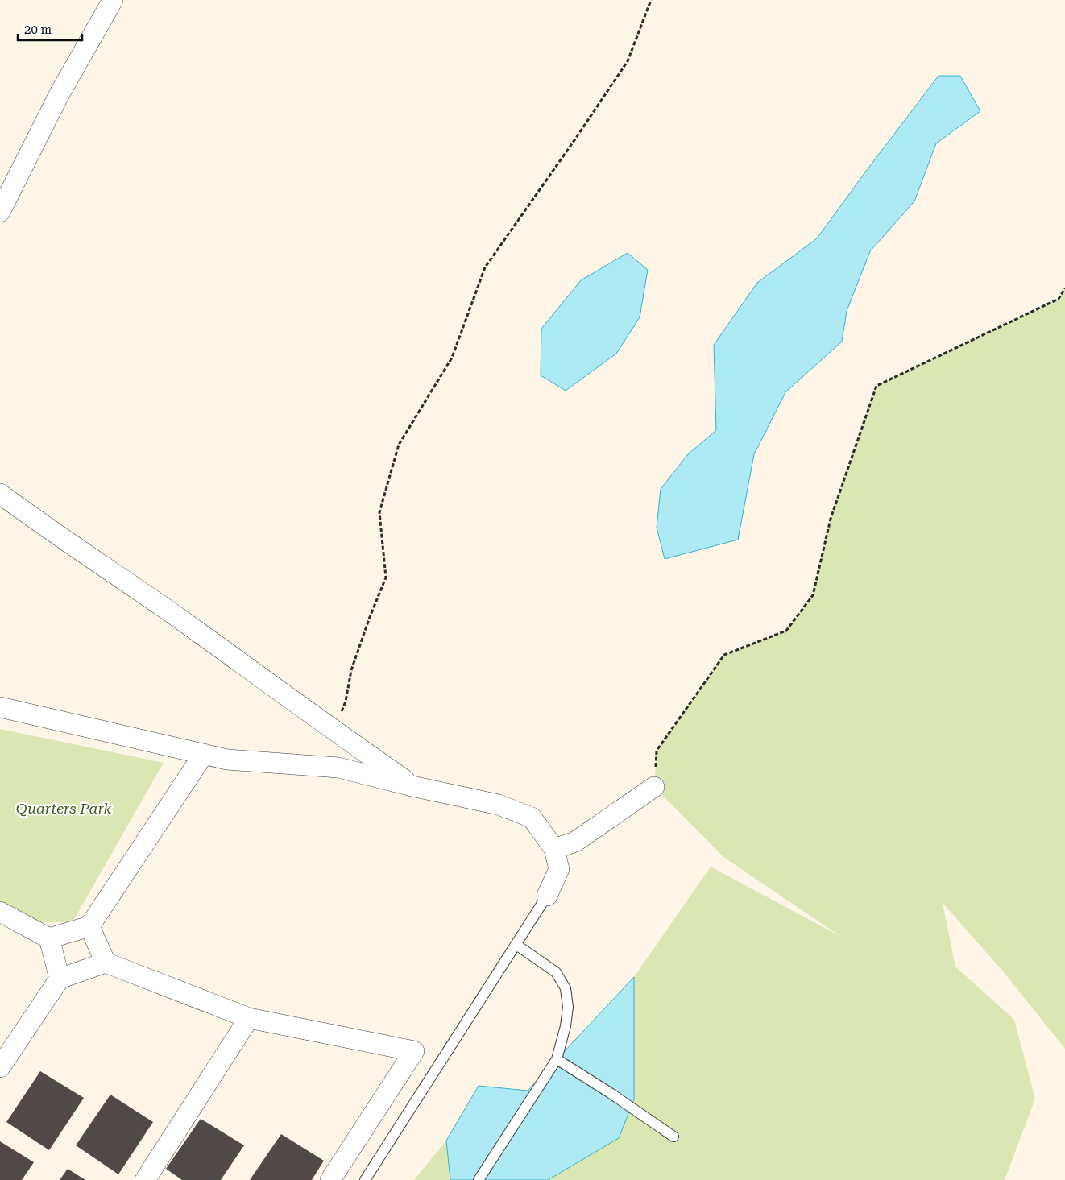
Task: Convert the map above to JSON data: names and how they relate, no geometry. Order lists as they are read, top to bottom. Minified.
{"parks":["Quarters Park"],"scale_bar":"20 m"}
